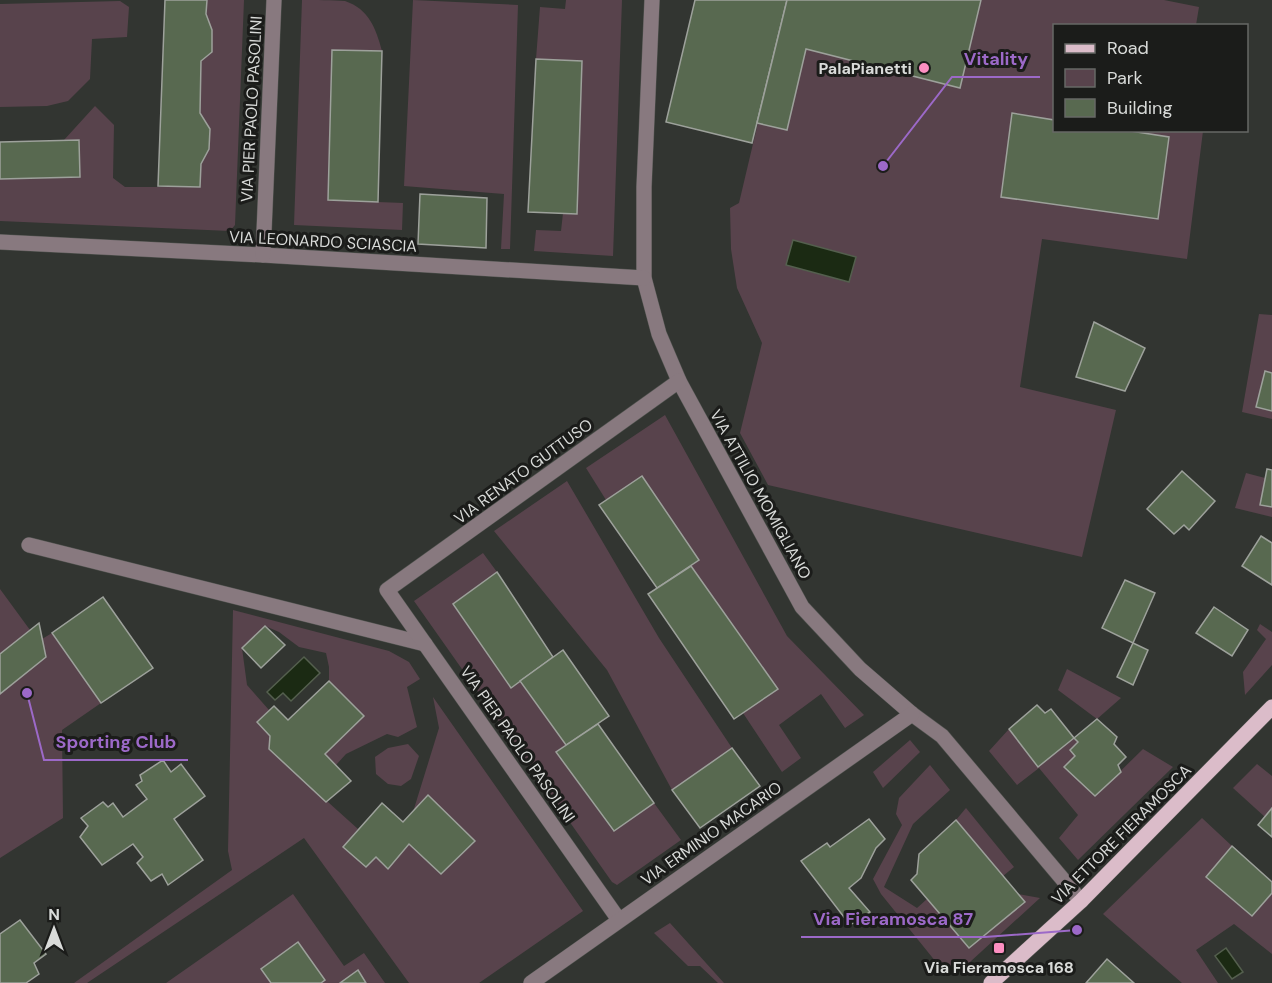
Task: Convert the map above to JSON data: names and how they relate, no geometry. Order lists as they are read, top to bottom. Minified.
{"streets":{"main road":["VIA ETTORE FIERAMOSCA"],"street":["VIA PIER PAOLO PASOLINI","VIA LEONARDO SCIASCIA","VIA RENATO GUTTUSO","VIA ATTILIO MOMIGLIANO","VIA ERMINIO MACARIO"]},"crossings":[["VIA PIER PAOLO PASOLINI","VIA LEONARDO SCIASCIA"],["VIA PIER PAOLO PASOLINI","VIA RENATO GUTTUSO"],["VIA PIER PAOLO PASOLINI","VIA ERMINIO MACARIO"],["VIA LEONARDO SCIASCIA","VIA ATTILIO MOMIGLIANO"],["VIA RENATO GUTTUSO","VIA ATTILIO MOMIGLIANO"],["VIA ATTILIO MOMIGLIANO","VIA ERMINIO MACARIO"],["VIA ATTILIO MOMIGLIANO","VIA ETTORE FIERAMOSCA"]],"places":{"other":["PalaPianetti","Vitality","Sporting Club","Via Fieramosca 87"],"transit":["Via Fieramosca 168"]},"legend":["Road","Park","Building"],"north":"top"}
